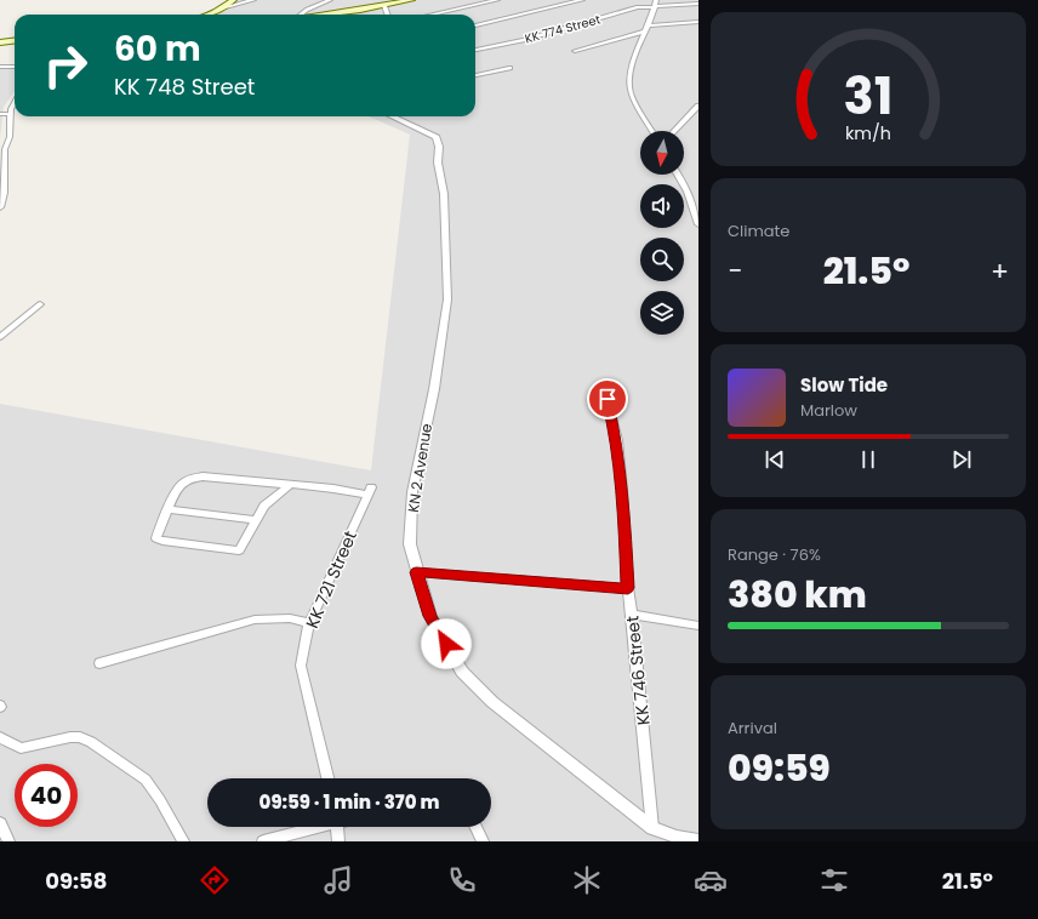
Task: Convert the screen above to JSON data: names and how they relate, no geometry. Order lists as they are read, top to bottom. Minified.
{"streets":{"street":["KK 774 Street","KN 2 Avenue","KK 721 Street","KK 746 Street"]},"crossings":[["KN 2 Avenue","KK 746 Street"]],"north":"bottom","page":{"turn":["60 m","KK 748 Street"],"tile":["Climate",["Range · 76%","380 km"],["Arrival","09:59"]],"heat":["−","21.5°","+"],"song":["Slow Tide","Marlow"],"limit":"40","trip":"09:59 · 1 min · 370 m","tabs":["09:58","21.5°"],"gauge":["31","km/h"]}}
